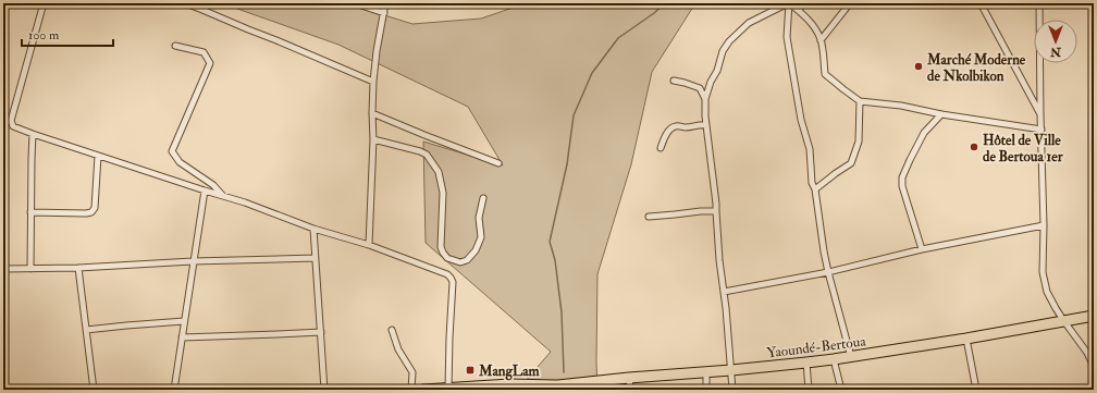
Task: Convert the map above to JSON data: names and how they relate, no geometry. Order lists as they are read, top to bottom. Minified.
{"streets":{"highway":["Yaoundé-Bertoua"]},"places":{"other":["Marché Moderne de Nkolbikon","Hôtel de Ville de Bertoua 1er"],"transit":["MangLam"]},"scale_bar":"100 m","north":"bottom"}
